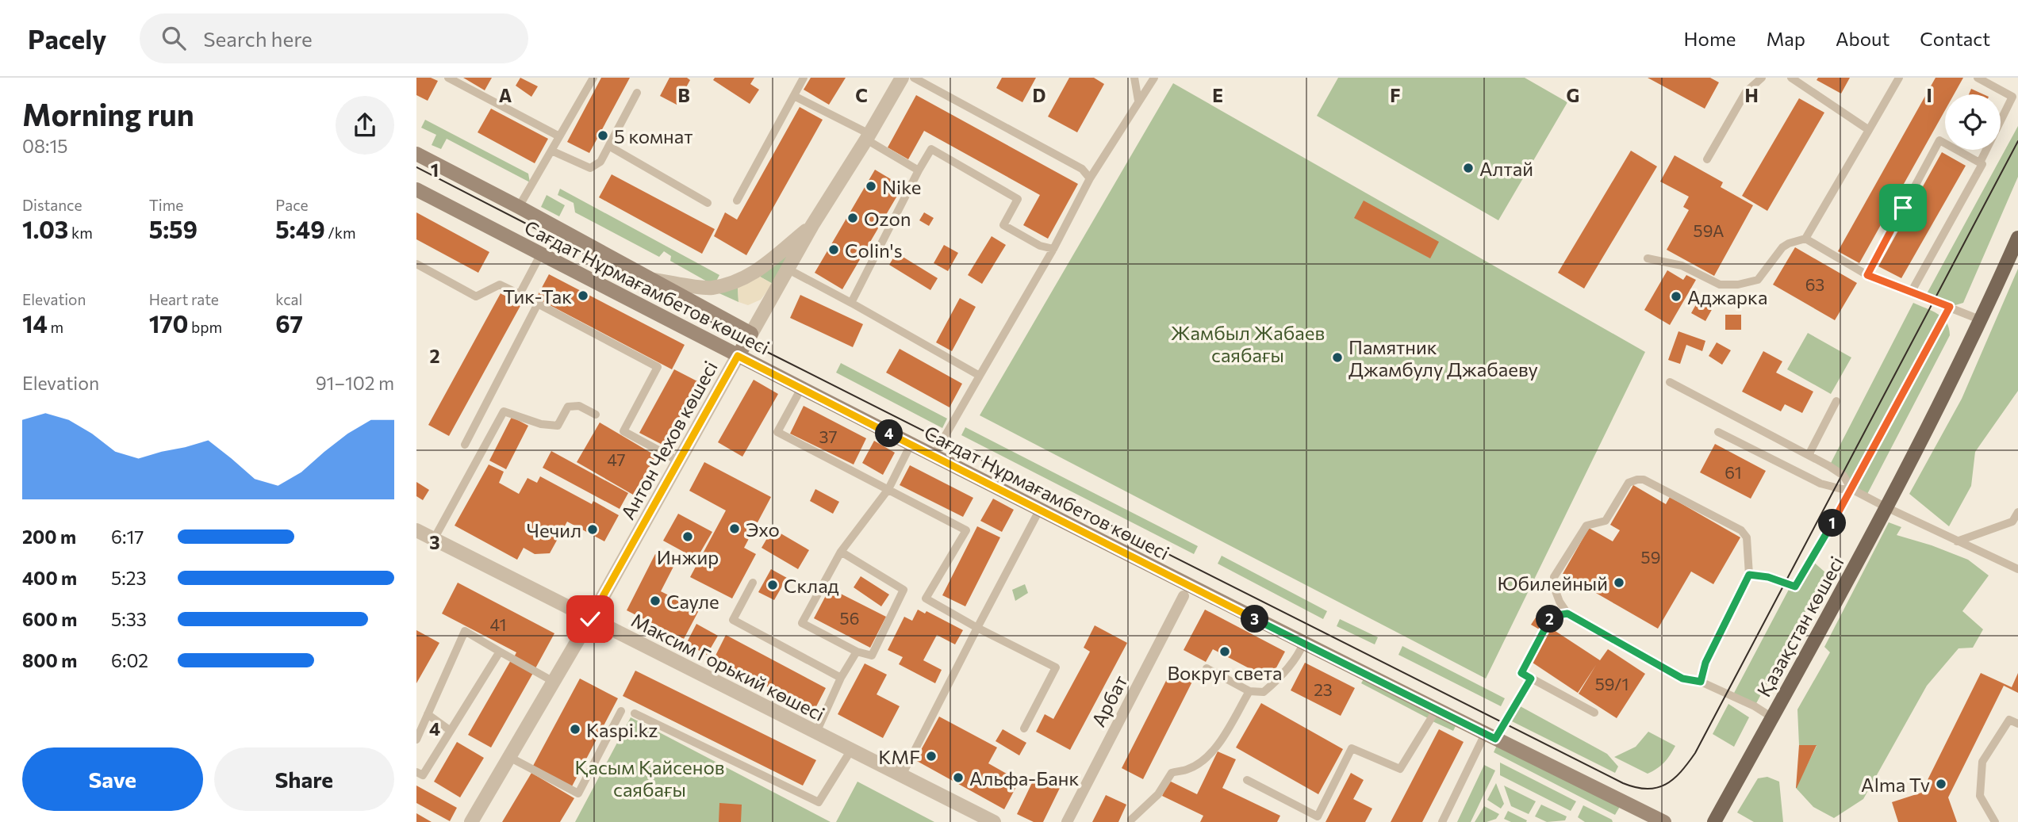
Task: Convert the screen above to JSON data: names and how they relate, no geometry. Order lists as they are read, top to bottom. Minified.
{"streets":{"main road":["Сағдат Нұрмағамбетов көшесі","Антон Чехов көшесі","Қазақстан көшесі"],"street":["Максим Горький көшесі","Арбат"]},"crossings":[["Сағдат Нұрмағамбетов көшесі","Антон Чехов көшесі"],["Антон Чехов көшесі","Максим Горький көшесі"]],"parks":["Жамбыл Жабаев саябағы","Қасым Қайсенов саябағы"],"places":["5 комнат","Алтай","Nike","Ozon","Colin's","Тик-Так","Аджарка","Памятник Джамбулу Джабаеву","Эхо","Чечил","Инжир","Юбилейный","Склад","Сауле","Вокруг света","Kaspi.kz","KMF","Альфа-Банк","Alma Tv"],"house_numbers":["59А","63","37","47","61","59","56","41","59/1","23"],"page":{"header":"Pacely","search":"Search here","nav":["Home","Map","About","Contact"],"heading":["Morning run","08:15"],"stats":[["Distance","1.03 km"],["Time","5:59"],["Pace","5:49 /km"],["Elevation","14 m"],["Heart rate","170 bpm"],["kcal","67"]],"chart":["Elevation","91–102 m"],"pins":["4","1","2","3"],"list":[{"name":"200 m","note":"6:17"},{"name":"400 m","note":"5:23"},{"name":"600 m","note":"5:33"},{"name":"800 m","note":"6:02"}],"buttons":["Save","Share"]},"grid":{"columns":["A","B","C","D","E","F","G","H","I"],"rows":["1","2","3","4"]}}
